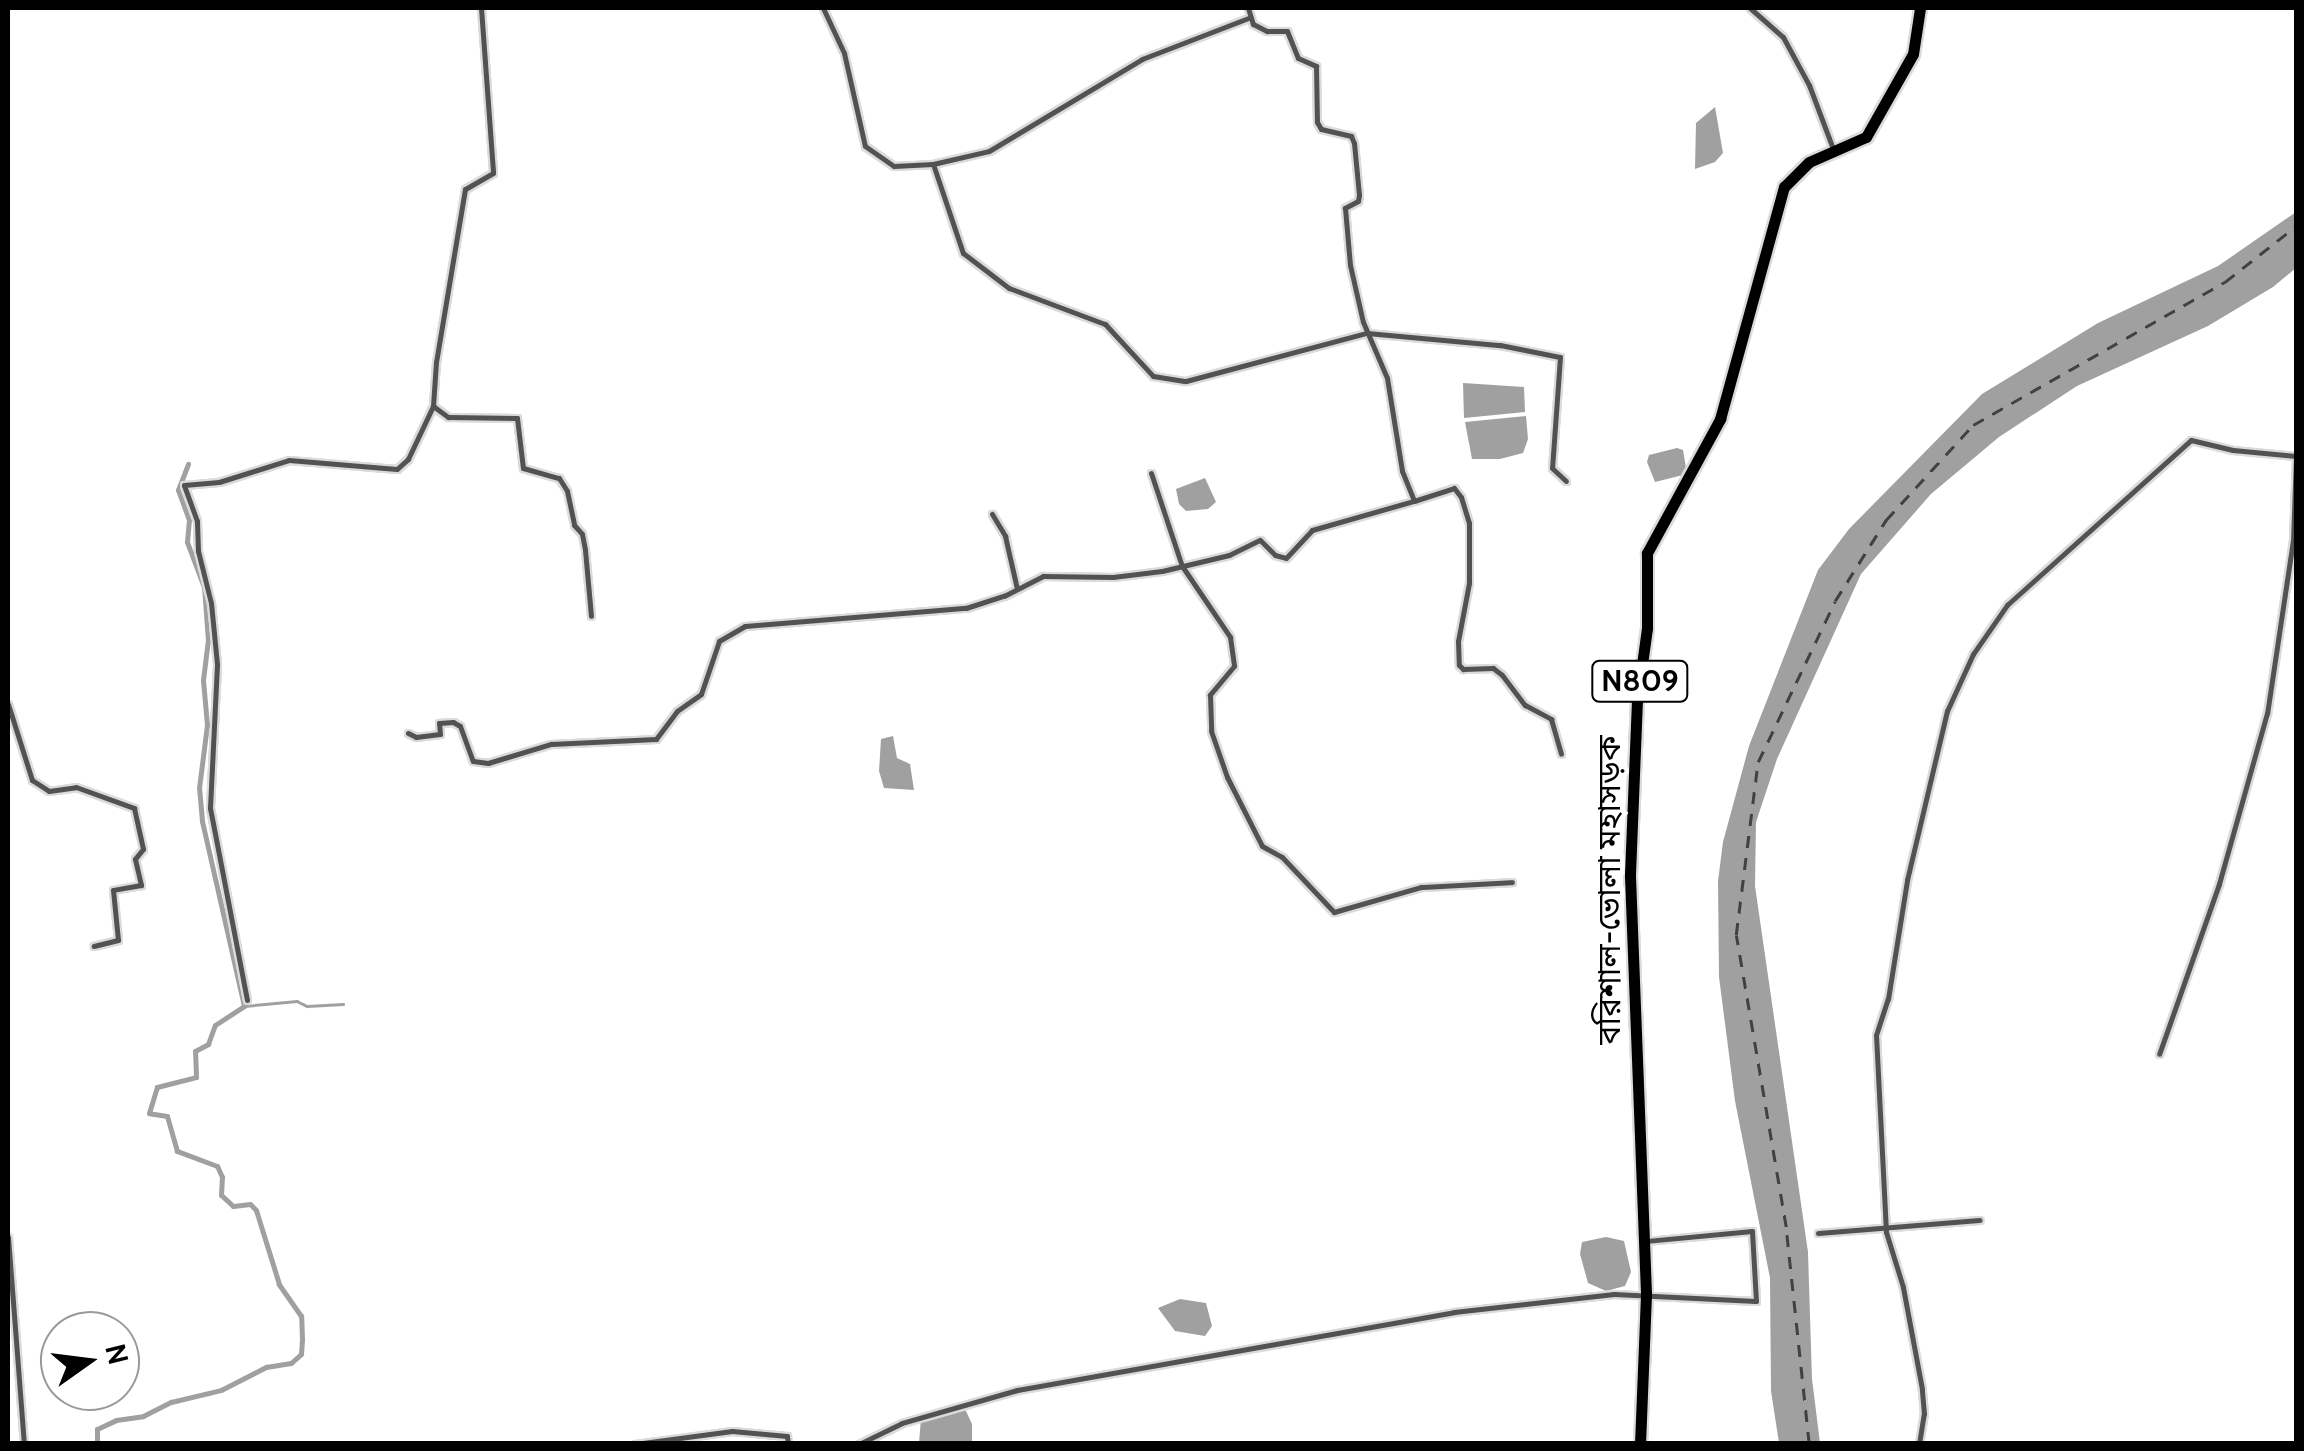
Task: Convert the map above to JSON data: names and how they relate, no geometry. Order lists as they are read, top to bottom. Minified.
{"streets":{"highway":["N809","বরিশাল-ভোলা মহাসড়ক"]},"north":"right"}
